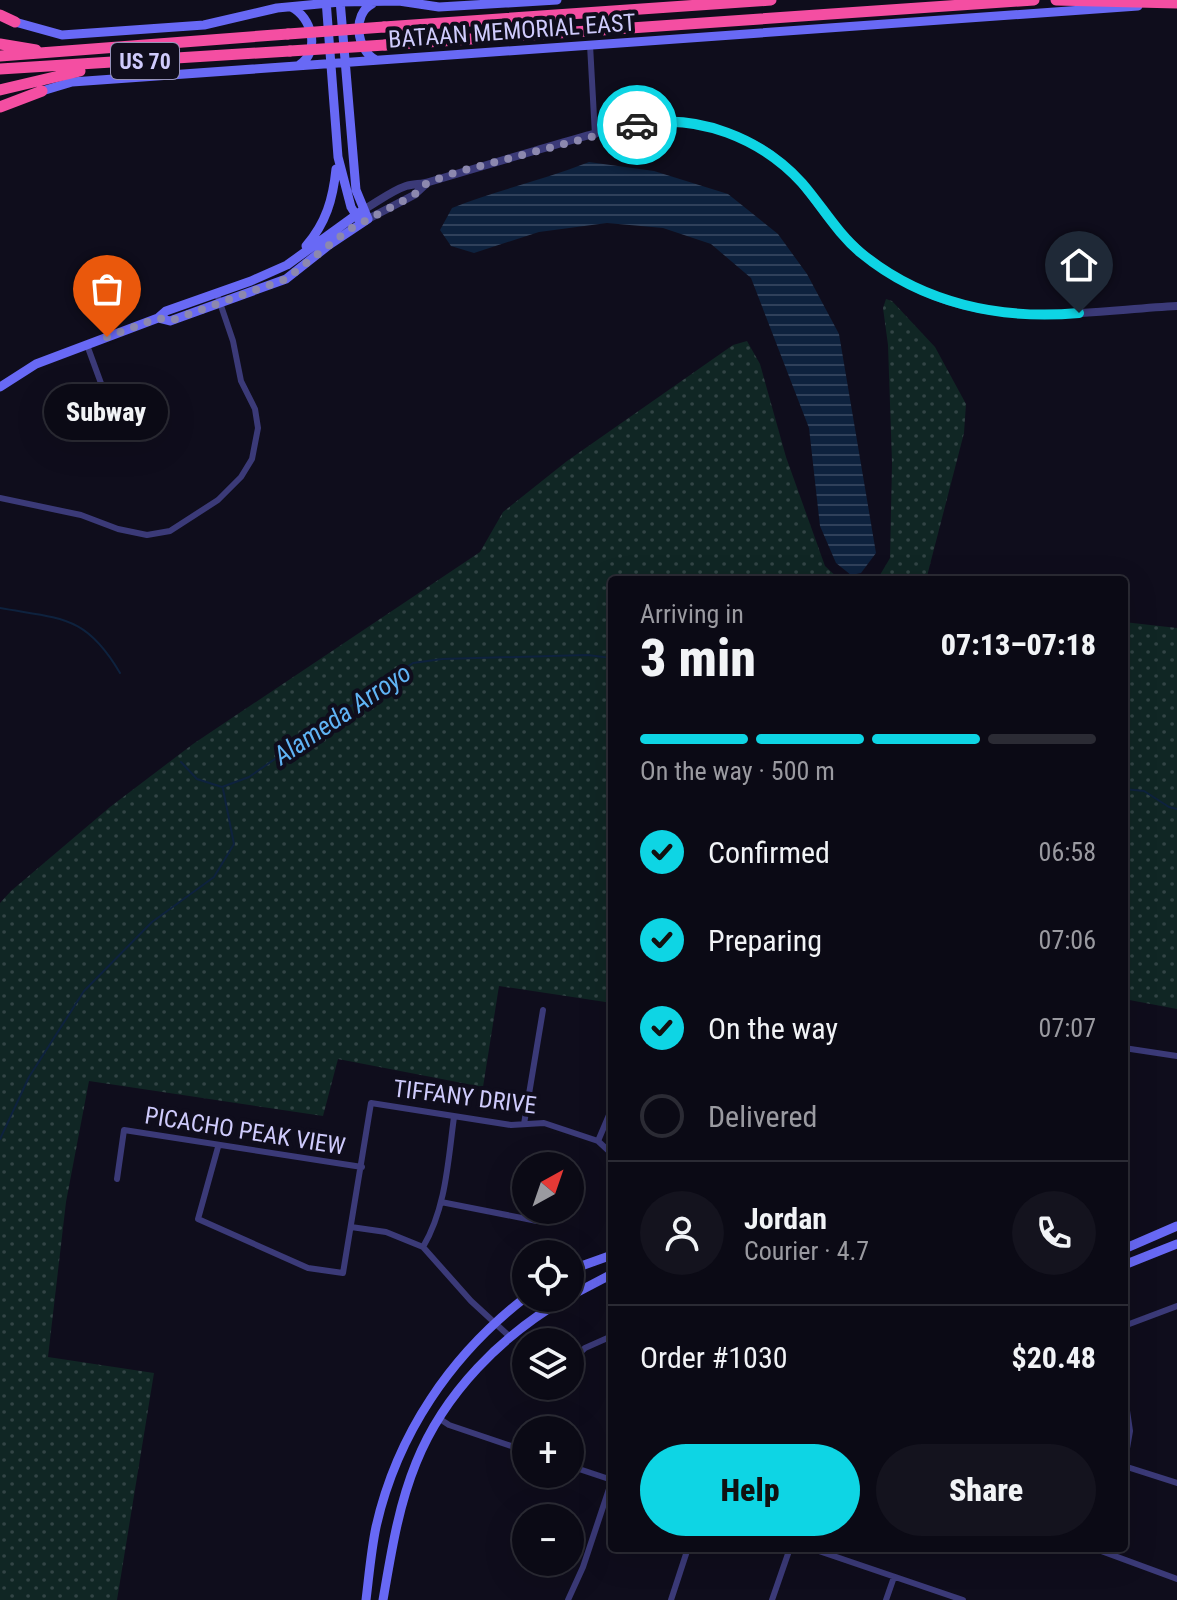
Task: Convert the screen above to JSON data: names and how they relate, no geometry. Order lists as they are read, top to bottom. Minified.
{"streets":{"highway":["US 70"],"main road":["BATAAN MEMORIAL EAST"],"street":["TIFFANY DRIVE","PICACHO PEAK VIEW"]},"crossings":[["TIFFANY DRIVE","PICACHO PEAK VIEW"]],"water":["Alameda Arroyo"],"places":["Subway"],"north":"top right","page":{"bubble":"Subway","heading":["3 min","Arriving in","07:13–07:18"],"panel":["Jordan","Courier · 4.7","Order #1030","$20.48"],"bar":"On the way · 500 m","list":[["Confirmed","06:58"],["Preparing","07:06"],["On the way","07:07"],"Delivered"],"map_buttons":["+","−"],"buttons":["Help","Share"]}}
